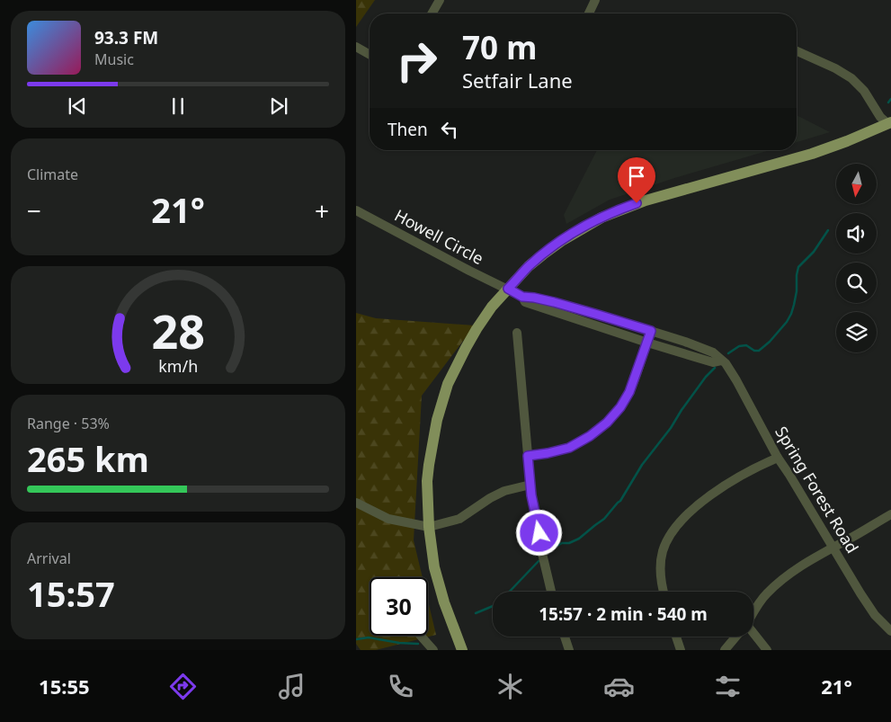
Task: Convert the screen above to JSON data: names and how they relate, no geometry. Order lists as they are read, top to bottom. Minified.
{"streets":{"street":["Howell Circle","Spring Forest Road"]},"crossings":[["Howell Circle","Spring Forest Road"]],"north":"bottom","page":{"turn":["70 m","Setfair Lane"],"song":["93.3 FM","Music"],"then":"Then","tile":["Climate",["Range · 53%","265 km"],["Arrival","15:57"]],"heat":["−","21°","+"],"limit":"30","trip":"15:57 · 2 min · 540 m","tabs":["15:55","21°"],"gauge":["28","km/h"]}}
